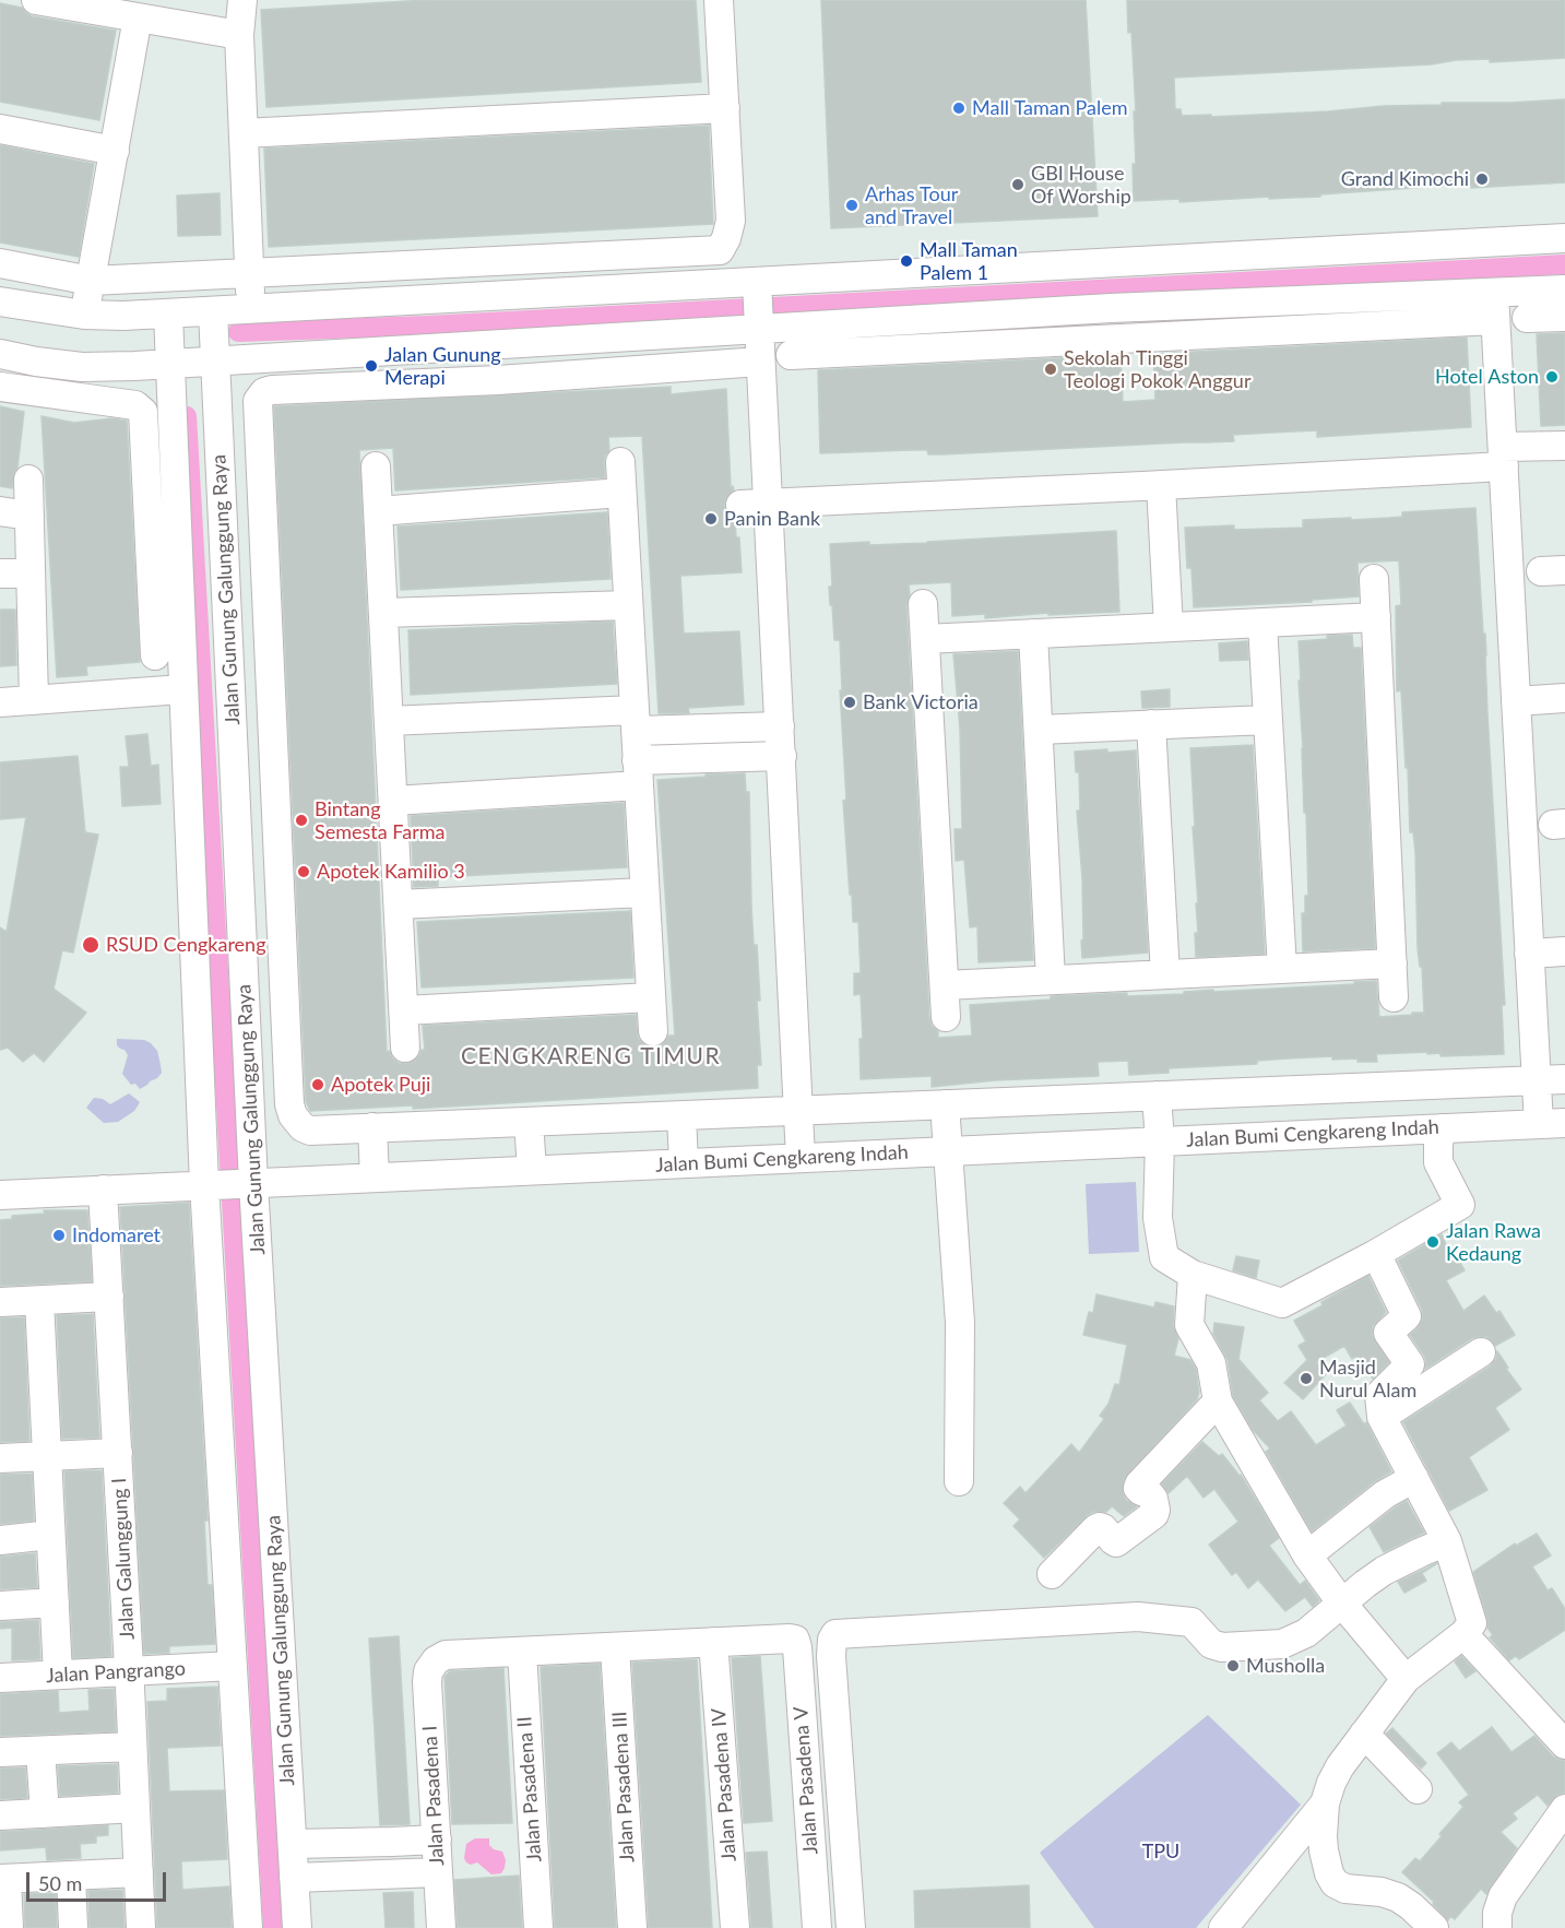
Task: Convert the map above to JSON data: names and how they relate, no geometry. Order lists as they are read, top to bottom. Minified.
{"streets":{"street":["Jalan Gunung Galunggung Raya","Jalan Bumi Cengkareng Indah","Jalan Galunggung I","Jalan Pangrango","Jalan Pasadena V","Jalan Pasadena IV","Jalan Pasadena III","Jalan Pasadena II","Jalan Pasadena I"]},"crossings":[["Jalan Gunung Galunggung Raya","Jalan Bumi Cengkareng Indah"],["Jalan Bumi Cengkareng Indah","Jalan Galunggung I"],["Jalan Galunggung I","Jalan Pangrango"],["Jalan Pasadena V","Jalan Pasadena IV"],["Jalan Pasadena II","Jalan Pasadena I"]],"districts":["CENGKARENG TIMUR"],"parks":["TPU"],"places":["Mall Taman Palem","Grand Kimochi","GBI House Of Worship","Arhas Tour and Travel","Mall Taman Palem 1","Jalan Gunung Merapi","Sekolah Tinggi Teologi Pokok Anggur","Hotel Aston","Panin Bank","Bank Victoria","Bintang Semesta Farma","Apotek Kamilio 3","RSUD Cengkareng","Apotek Puji","Indomaret","Jalan Rawa Kedaung","Masjid Nurul Alam","Musholla"],"scale_bar":"50 m"}
